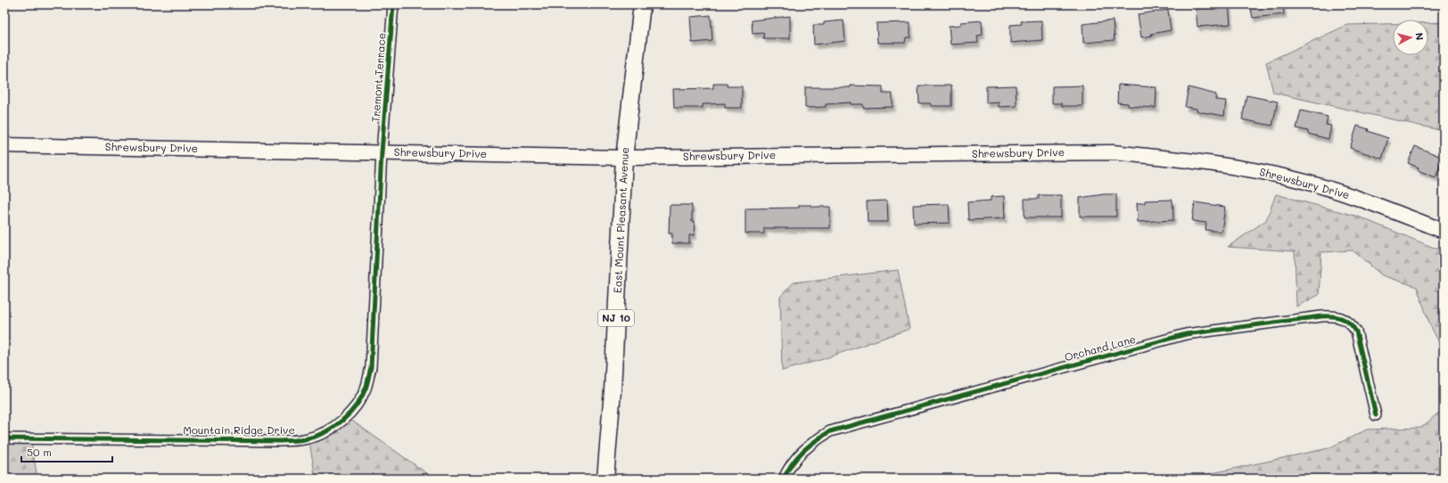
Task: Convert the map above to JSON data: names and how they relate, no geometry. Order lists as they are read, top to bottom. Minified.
{"streets":{"main road":["Shrewsbury Drive","East Mount Pleasant Avenue","NJ 10"],"street":["Tremont Terrace","Orchard Lane","Mountain Ridge Drive"]},"crossings":[["Tremont Terrace","Shrewsbury Drive"],["Tremont Terrace","Mountain Ridge Drive"],["Shrewsbury Drive","East Mount Pleasant Avenue"],["Shrewsbury Drive","Mountain Ridge Drive"]],"scale_bar":"50 m","north":"right"}
